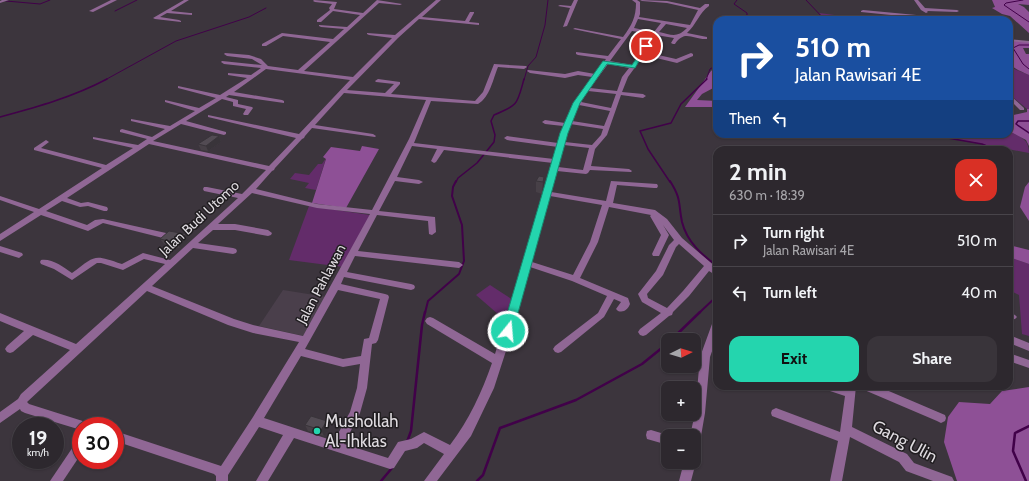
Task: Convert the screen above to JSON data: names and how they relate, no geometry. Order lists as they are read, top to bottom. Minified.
{"streets":{"street":["Jalan Budi Utomo","Jalan Pahlawan","Gang Ulin"]},"places":["Mushollah Al-Ihklas"],"north":"right","page":{"turn":["510 m","Jalan Rawisari 4E"],"then":"Then","heading":["2 min","630 m · 18:39"],"list":[{"name":"Turn right","note":"Jalan Rawisari 4E","value":"510 m"},{"name":"Turn left","value":"40 m"}],"buttons":["Exit","Share"],"map_buttons":["+","−"],"speed":"19 km/h","limit":"30"}}
